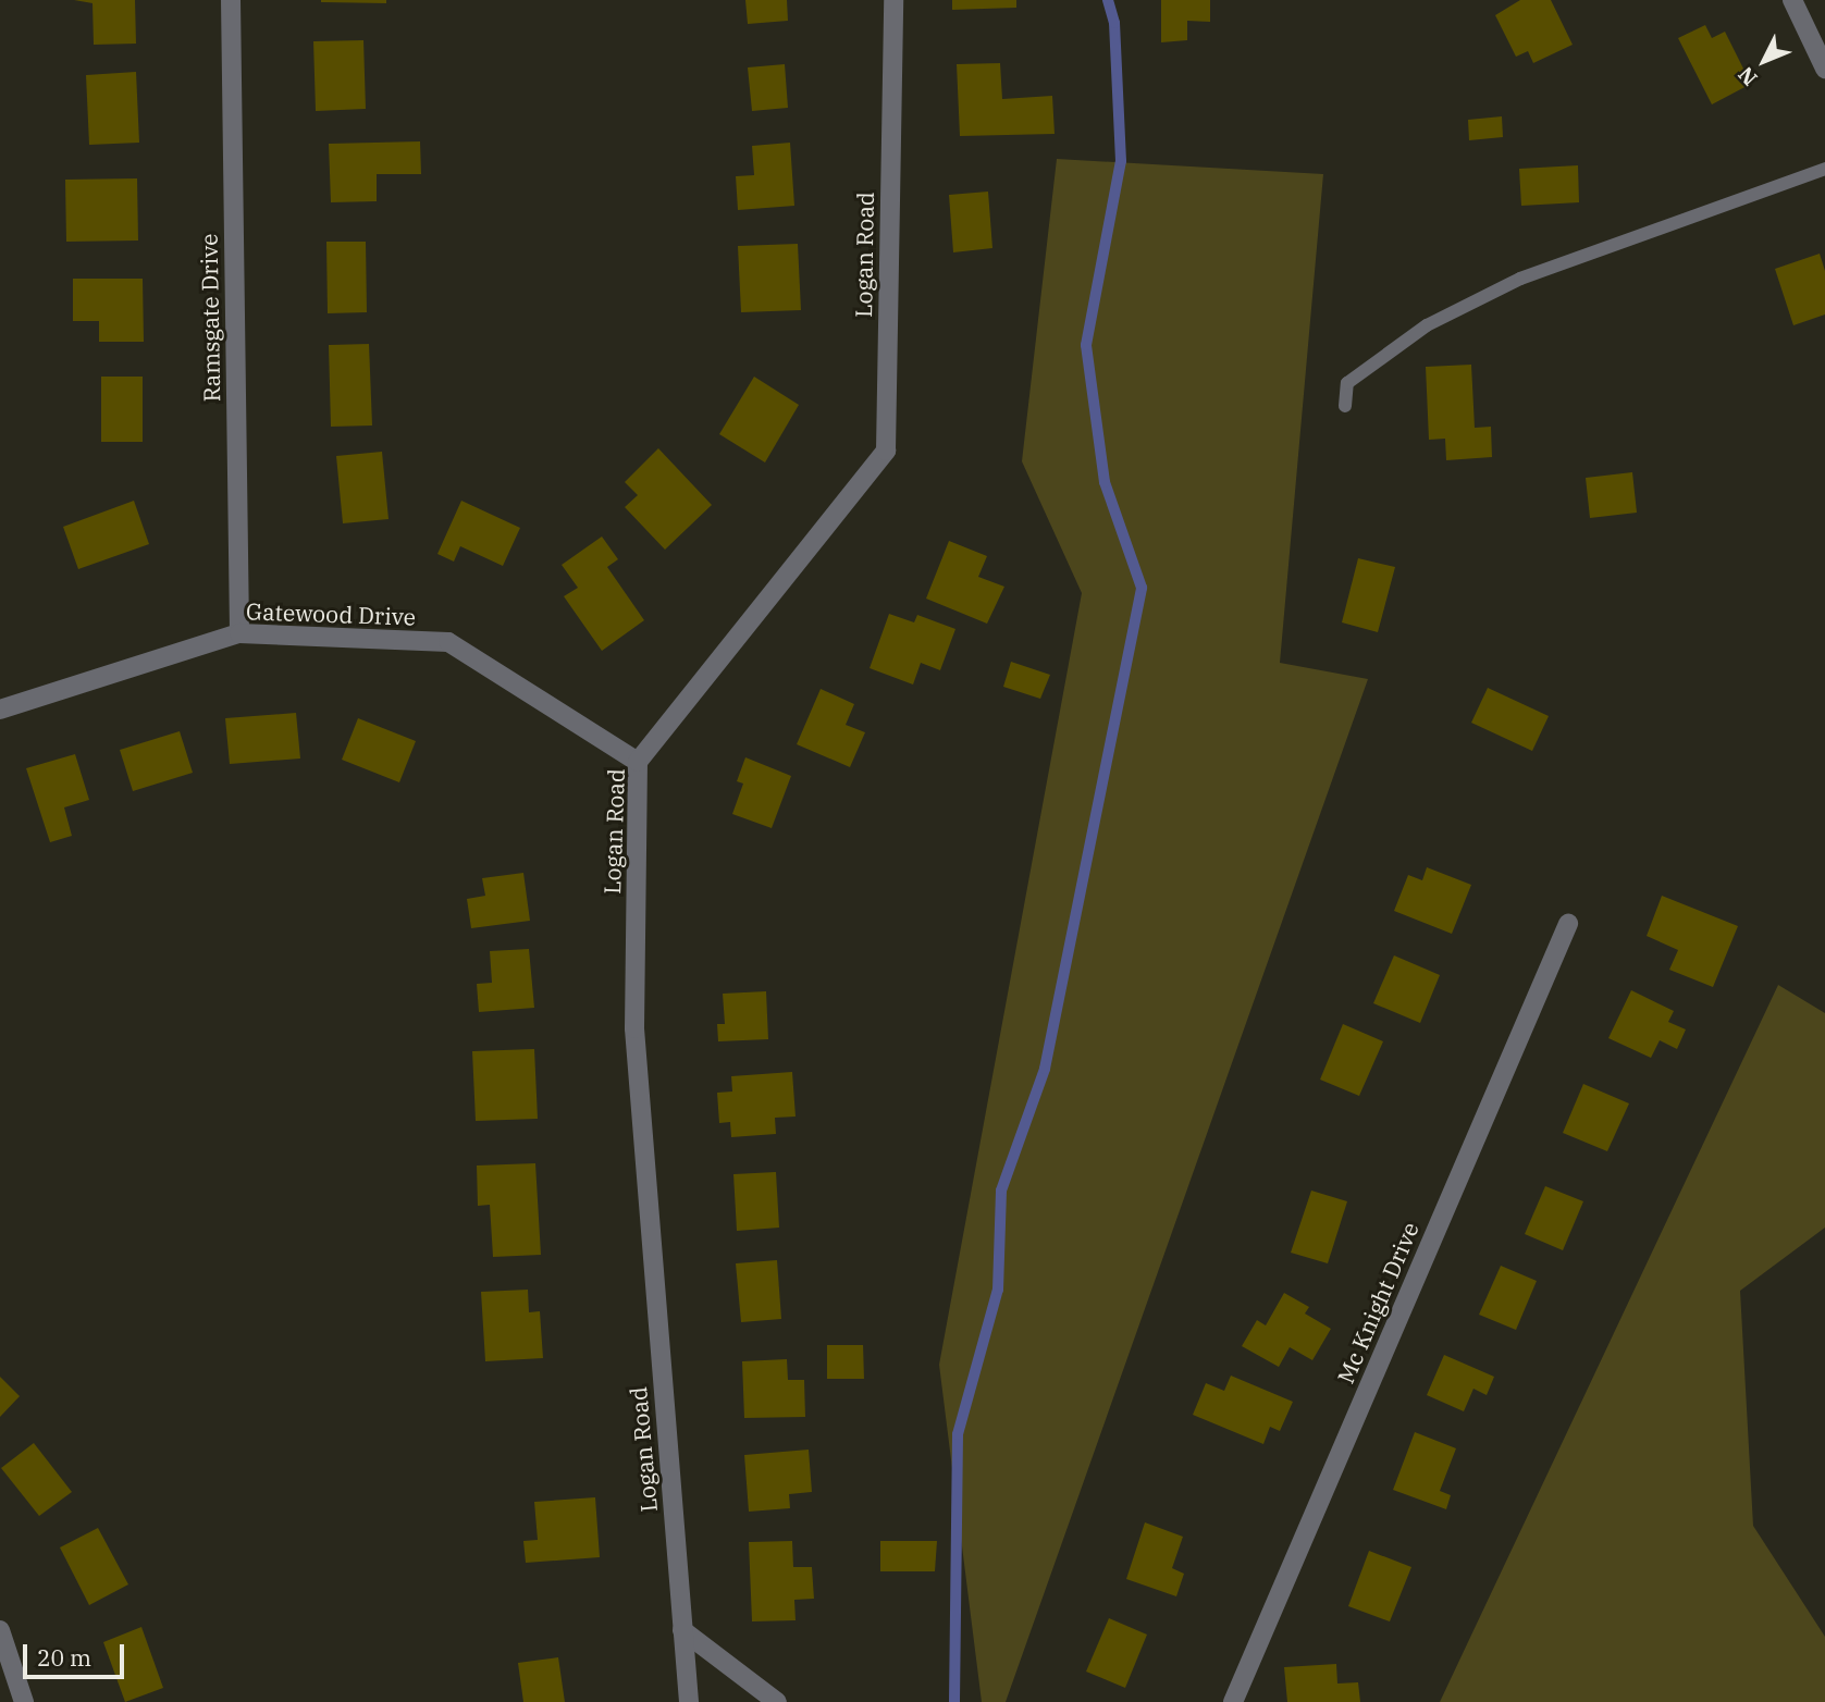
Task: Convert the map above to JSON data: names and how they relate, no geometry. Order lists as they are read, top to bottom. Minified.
{"streets":{"street":["Logan Road","Ramsgate Drive","Gatewood Drive","Mc Knight Drive"]},"crossings":[["Logan Road","Gatewood Drive"],["Ramsgate Drive","Gatewood Drive"]],"scale_bar":"20 m","north":"bottom left"}
